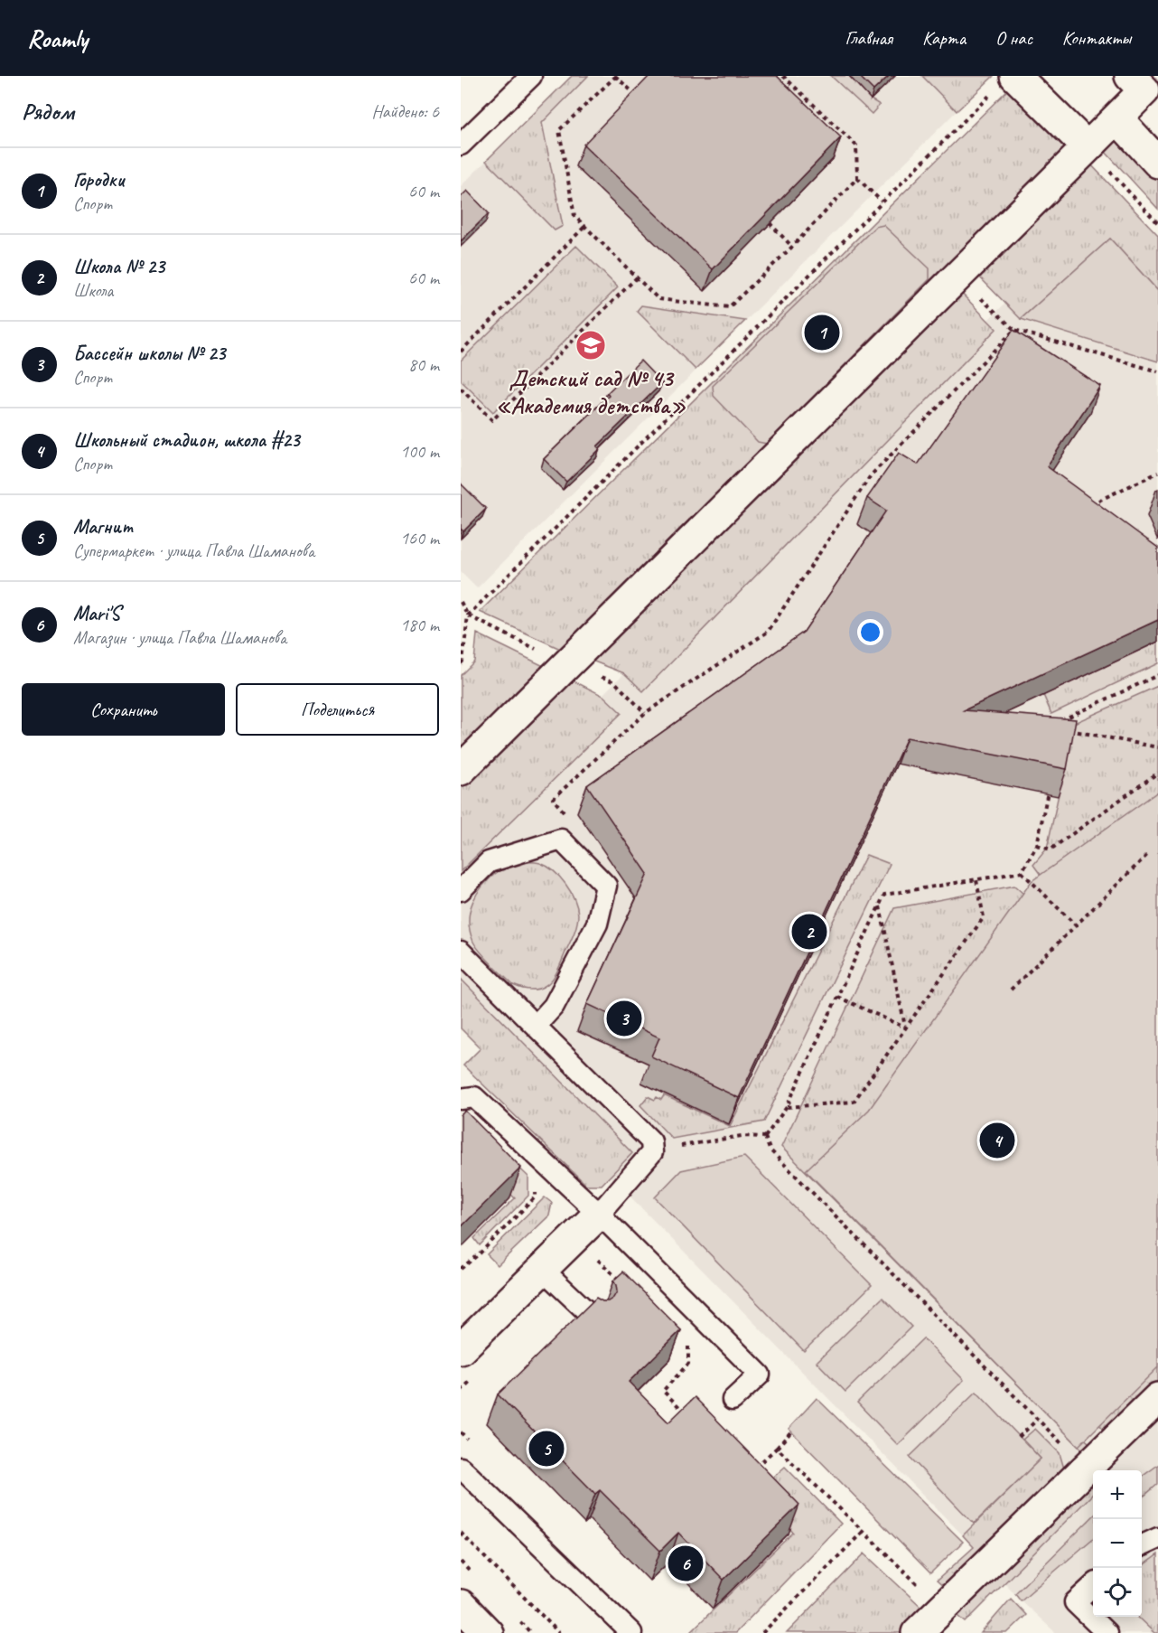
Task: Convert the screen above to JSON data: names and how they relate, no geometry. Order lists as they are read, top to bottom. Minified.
{"places":{"school or university":["Детский сад № 43 «Академия детства»"]},"page":{"header":"Roamly","nav":["Главная","Карта","О нас","Контакты"],"heading":["Рядом","Найдено: 6"],"list":[{"mark":"1","name":"Городки","note":"Спорт","value":"60 m"},{"mark":"2","name":"Школа № 23","note":"Школа","value":"60 m"},{"mark":"3","name":"Бассейн школы № 23","note":"Спорт","value":"80 m"},{"mark":"4","name":"Школьный стадион, школа #23","note":"Спорт","value":"100 m"},{"mark":"5","name":"Магнит","note":"Супермаркет · улица Павла Шаманова","value":"160 m"},{"mark":"6","name":"Mari'S","note":"Магазин · улица Павла Шаманова","value":"180 m"}],"pins":["1","2","3","4","5","6"],"buttons":["Сохранить","Поделиться"],"map_buttons":["+","−"]}}
